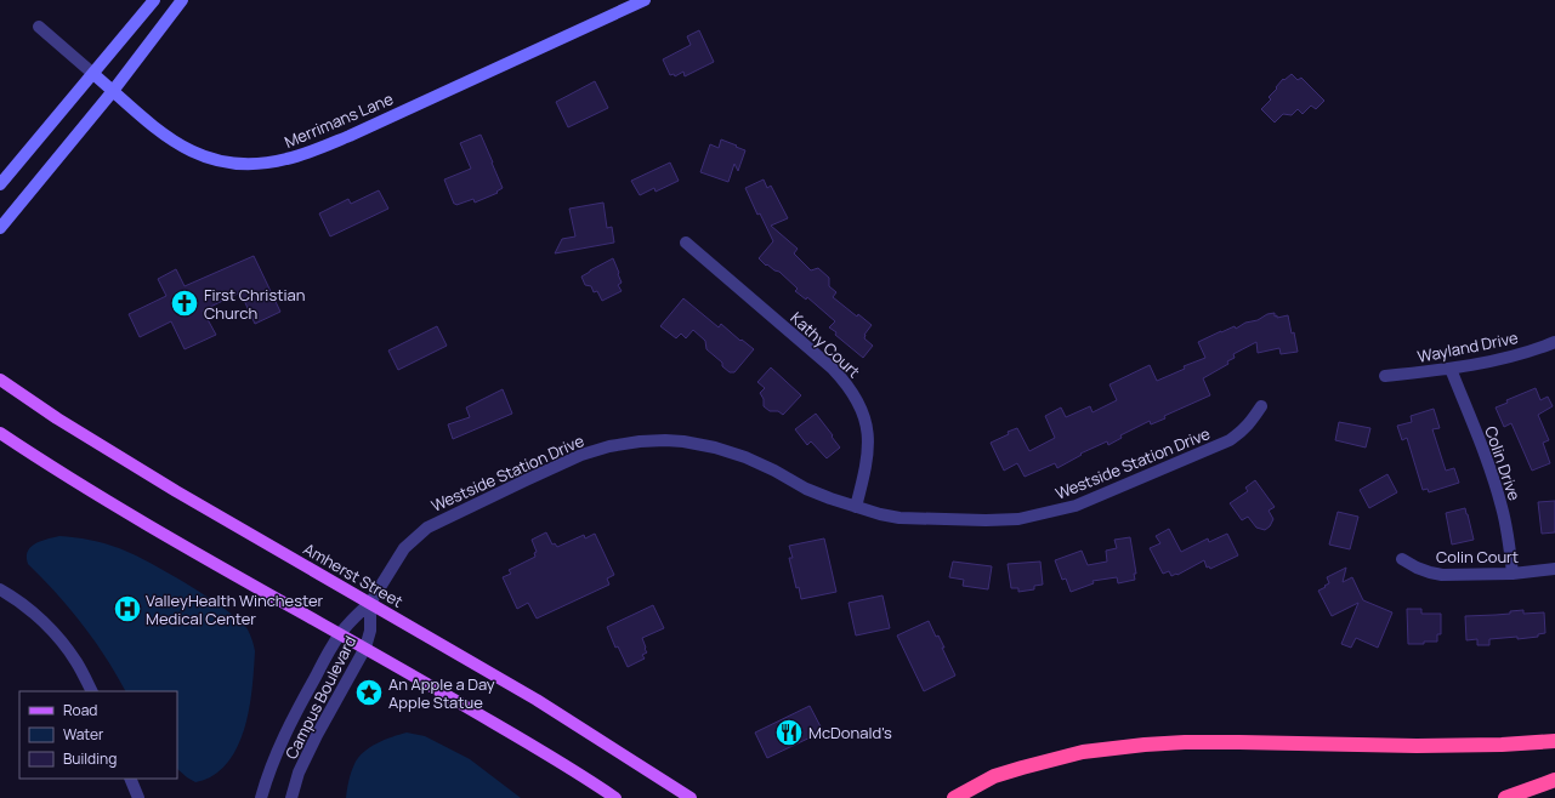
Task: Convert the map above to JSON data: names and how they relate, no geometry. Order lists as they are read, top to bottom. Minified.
{"streets":{"main road":["Merrimans Lane","Amherst Street"],"street":["Kathy Court","Wayland Drive","Westside Station Drive","Colin Drive","Colin Court","Campus Boulevard"]},"crossings":[["Kathy Court","Westside Station Drive"],["Wayland Drive","Colin Drive"],["Westside Station Drive","Amherst Street"],["Westside Station Drive","Campus Boulevard"],["Colin Drive","Colin Court"],["Amherst Street","Campus Boulevard"]],"places":{"church":["First Christian Church"],"hospital":["ValleyHealth Winchester Medical Center"],"place":["An Apple a Day Apple Statue"],"restaurant":["McDonald's"]},"legend":["Road","Water","Building"]}
